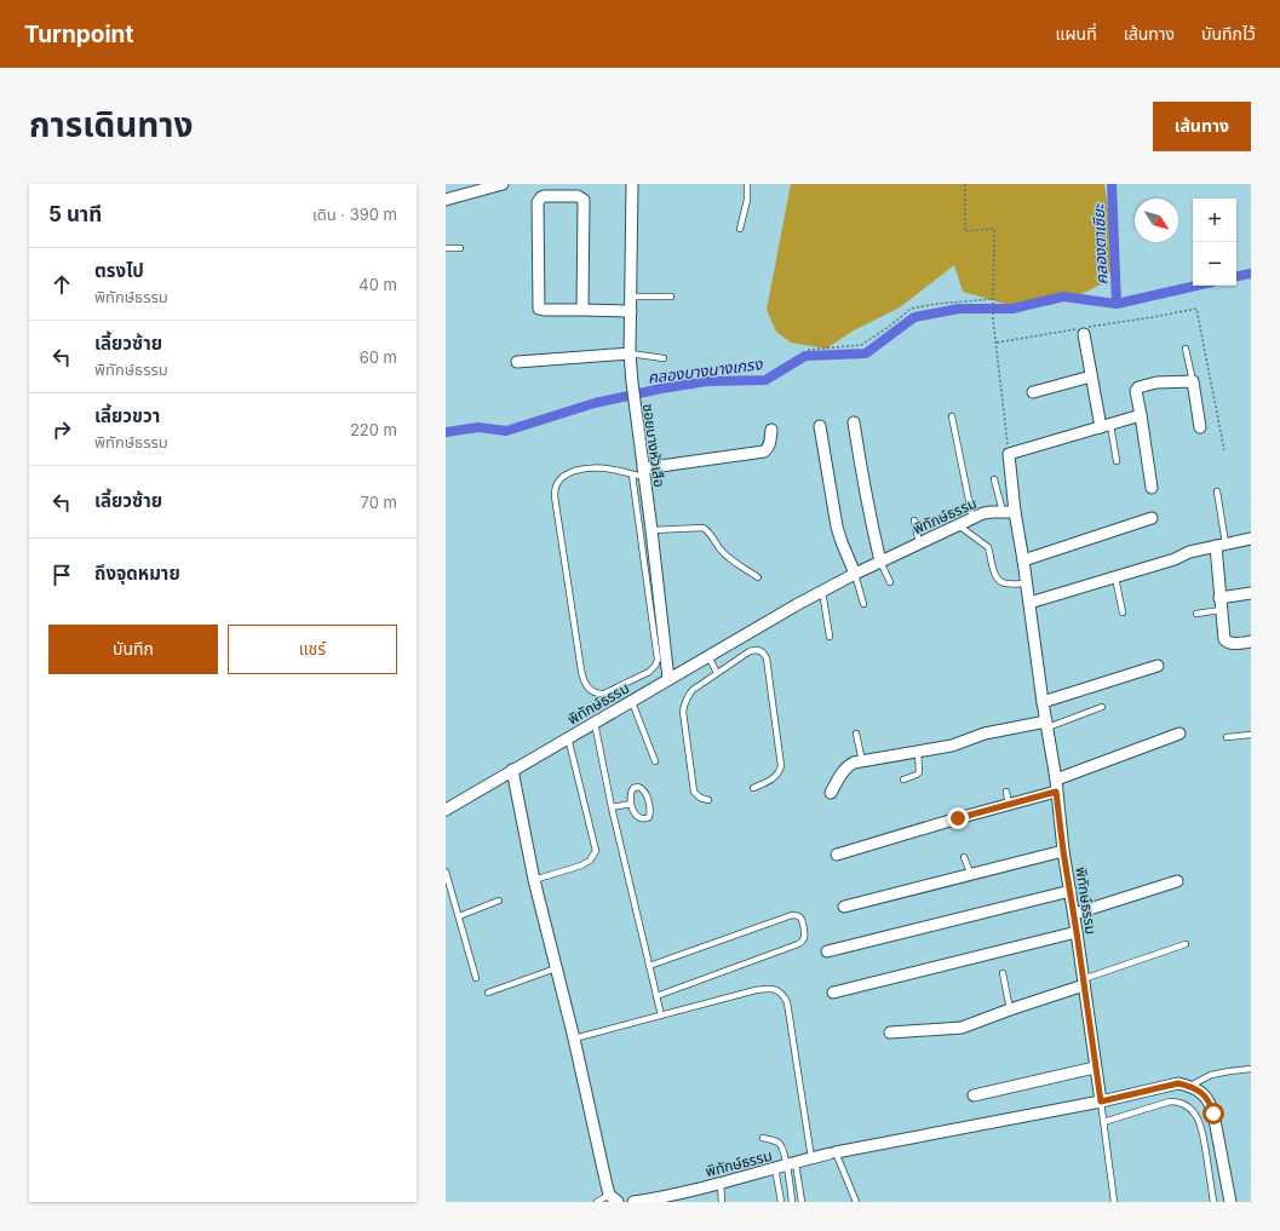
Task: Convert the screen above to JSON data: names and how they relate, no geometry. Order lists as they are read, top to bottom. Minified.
{"streets":{"street":["ซอยบางหัวเสือ","พิทักษ์ธรรม"]},"crossings":[["ซอยบางหัวเสือ","พิทักษ์ธรรม"]],"water":["คลองตาเซียะ","คลองบางนางเกรง"],"north":"bottom right","page":{"header":"Turnpoint","nav":["แผนที่","เส้นทาง","บันทึกไว้"],"title":"การเดินทาง","buttons":["เส้นทาง",["บันทึก","แชร์"]],"heading":["5 นาที","เดิน · 390 m"],"map_buttons":["+","−"],"list":[["ตรงไป","พิทักษ์ธรรม","40 m"],["เลี้ยวซ้าย","พิทักษ์ธรรม","60 m"],["เลี้ยวขวา","พิทักษ์ธรรม","220 m"],["เลี้ยวซ้าย","70 m"],"ถึงจุดหมาย"]}}
